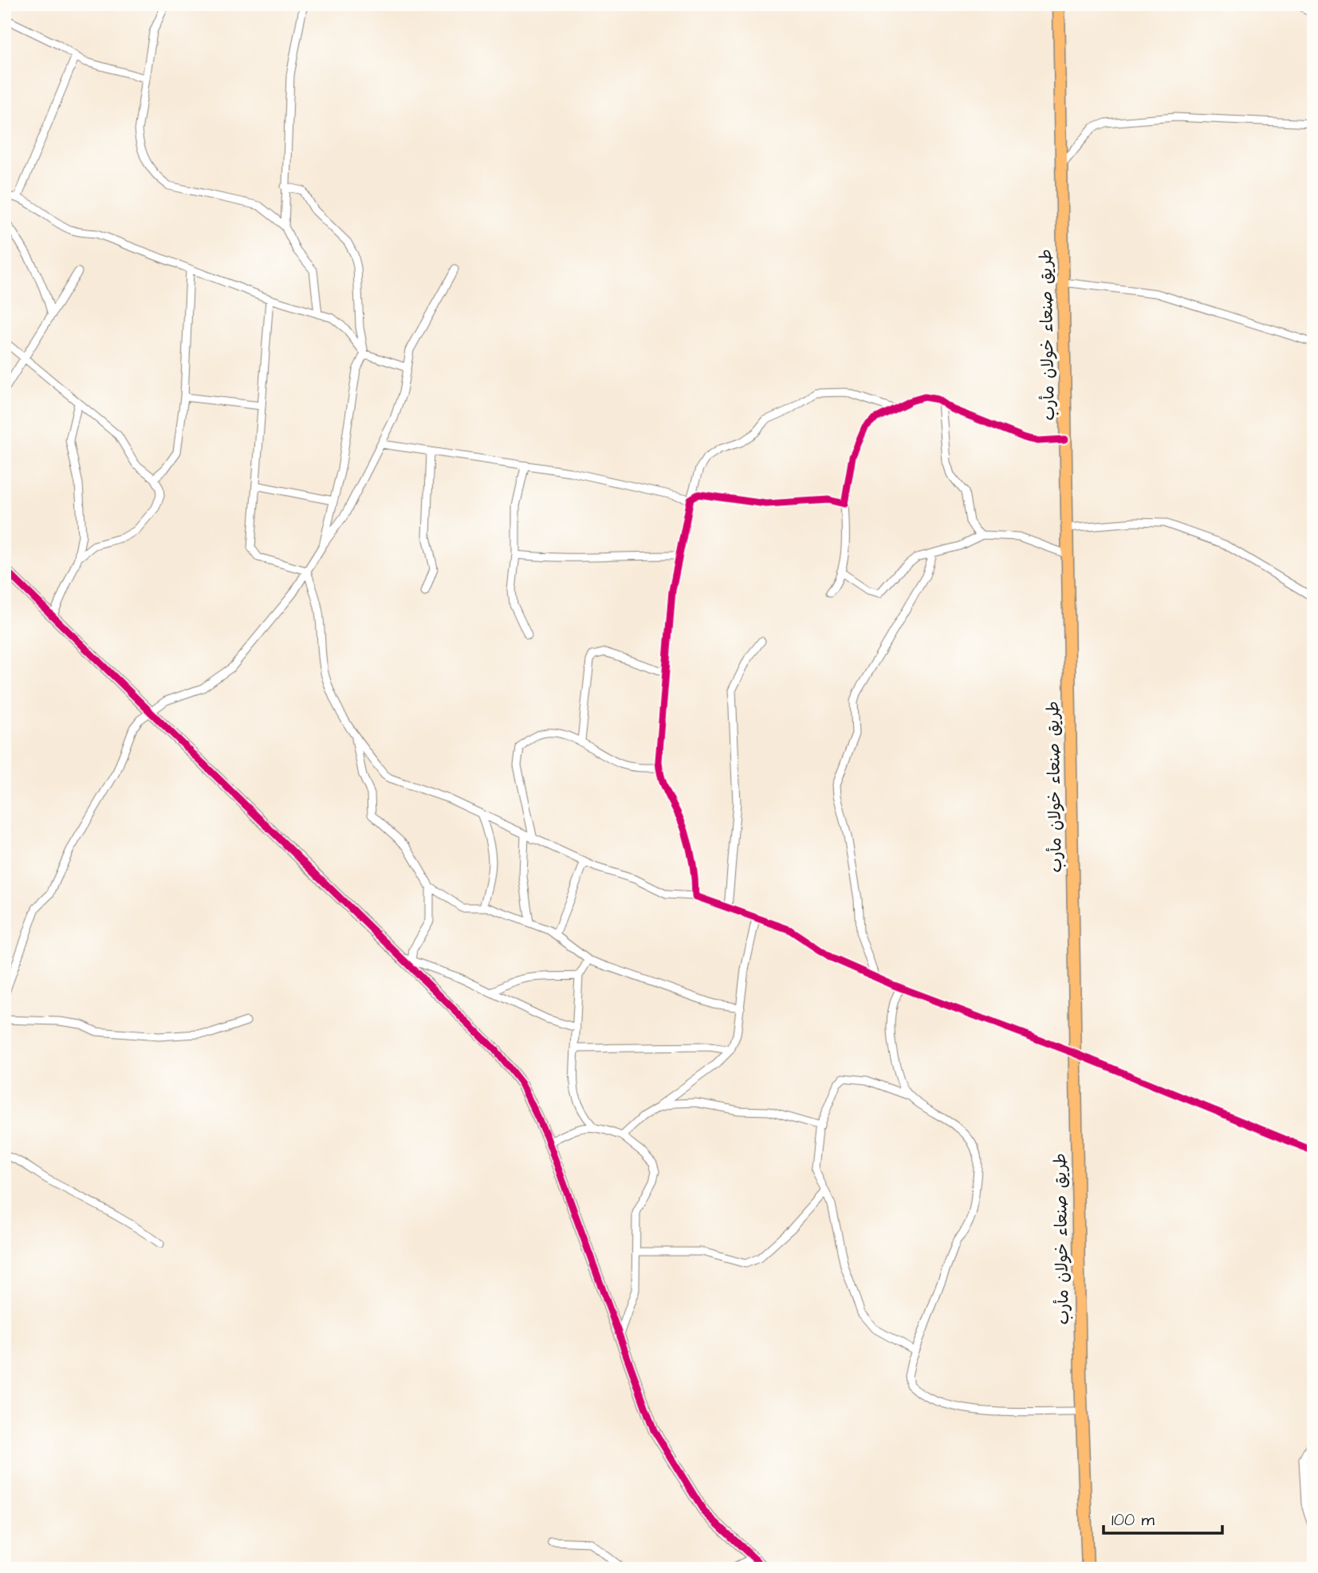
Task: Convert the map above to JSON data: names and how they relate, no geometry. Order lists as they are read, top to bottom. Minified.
{"streets":{"main road":["طريق صنعاء خولان مأرب"]},"scale_bar":"100 m"}
